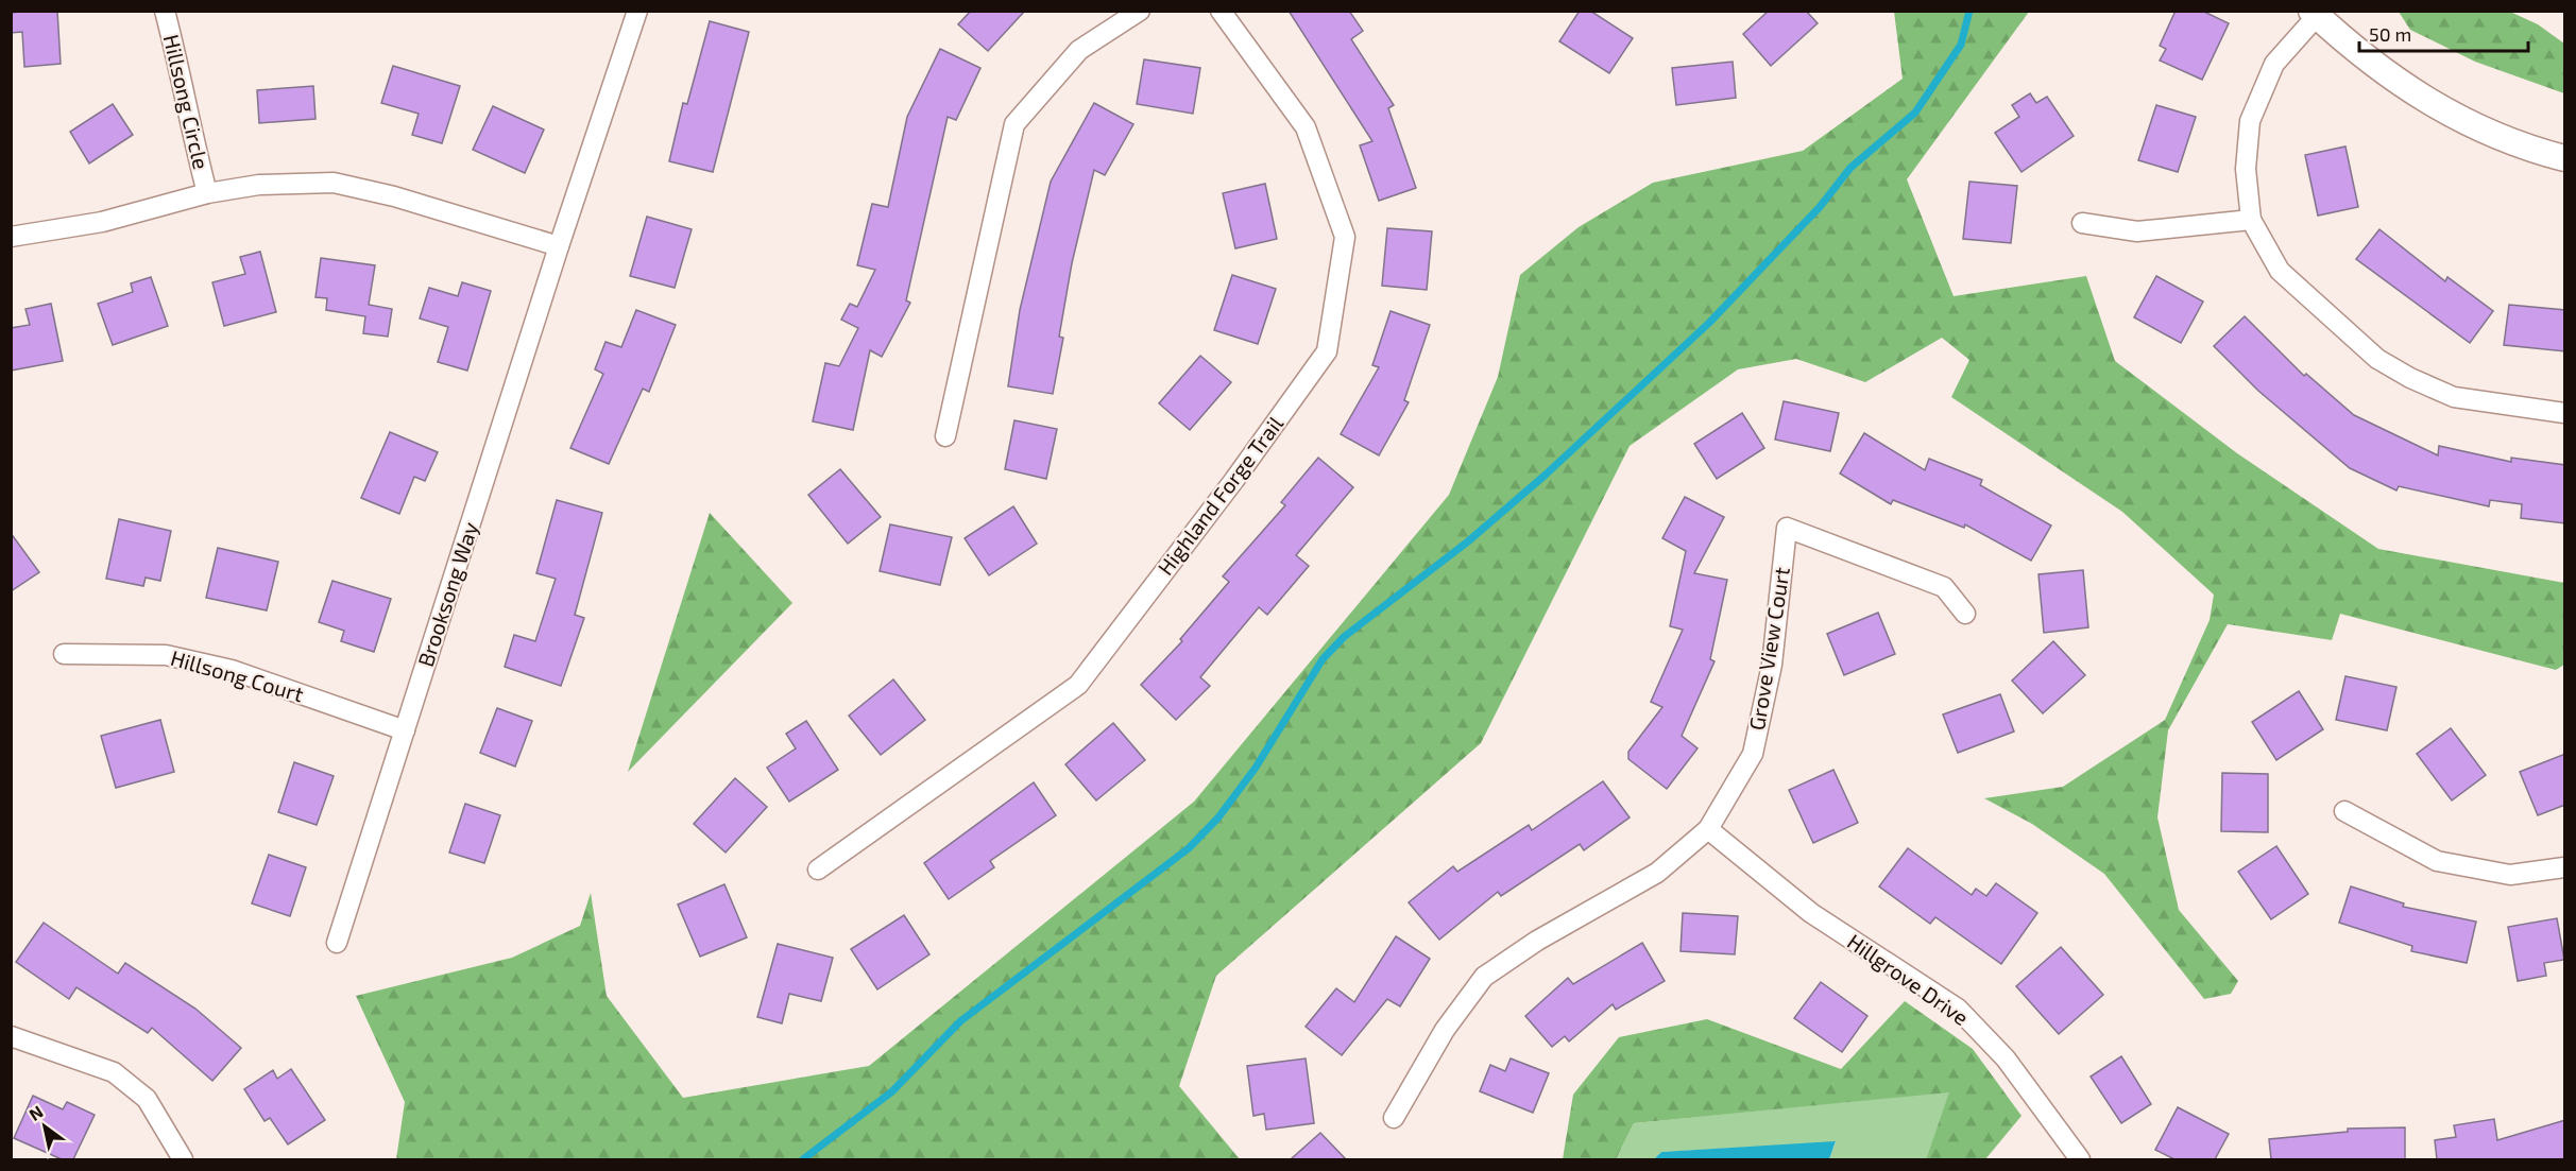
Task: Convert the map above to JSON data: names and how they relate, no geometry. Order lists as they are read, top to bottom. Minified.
{"streets":{"street":["Hillsong Circle","Highland Forge Trail","Brooksong Way","Grove View Court","Hillsong Court","Hillgrove Drive"]},"crossings":[["Brooksong Way","Hillsong Court"],["Grove View Court","Hillgrove Drive"]],"scale_bar":"50 m","north":"top left"}
